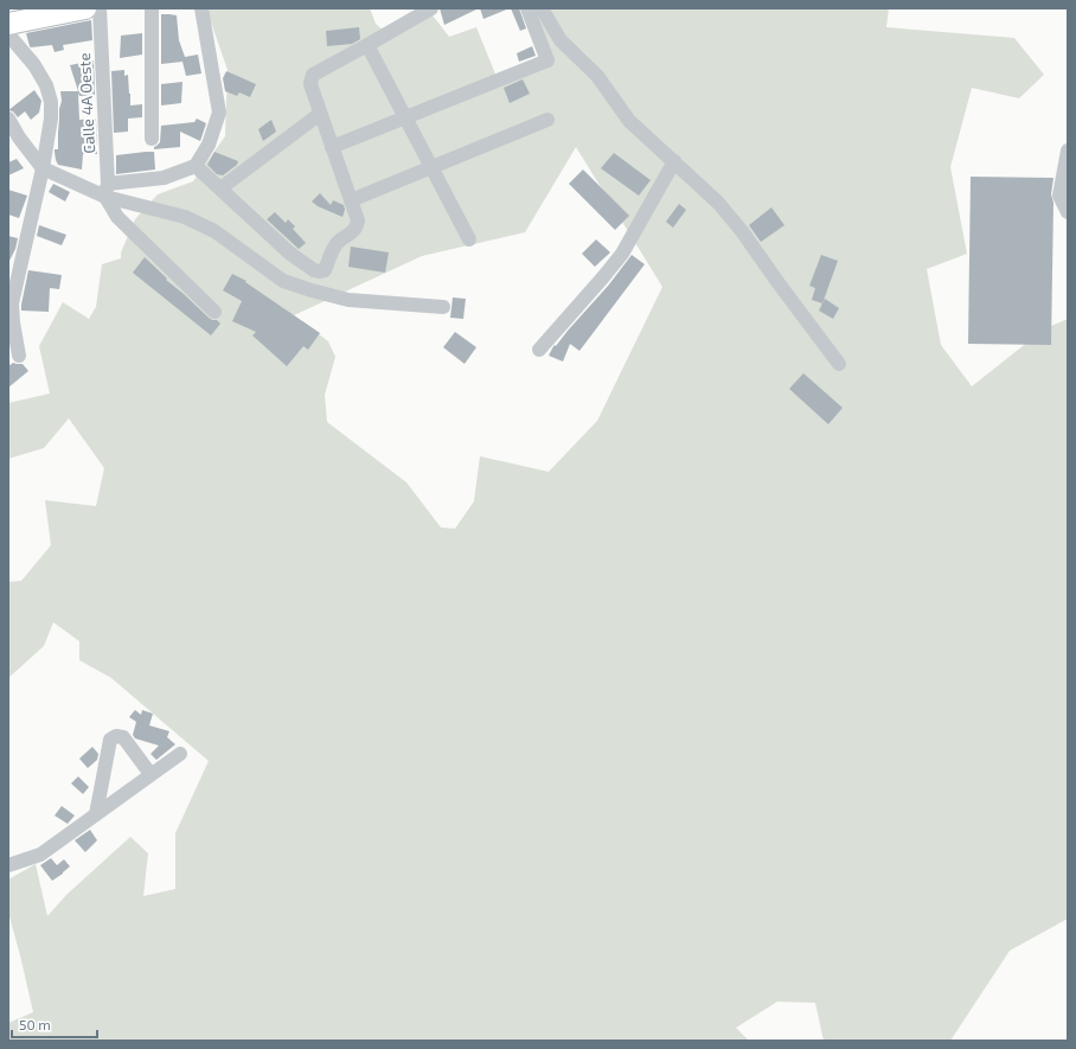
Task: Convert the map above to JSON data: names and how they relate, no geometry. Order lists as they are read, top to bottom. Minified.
{"streets":{"street":["Calle 4A Oeste"]},"scale_bar":"50 m"}
